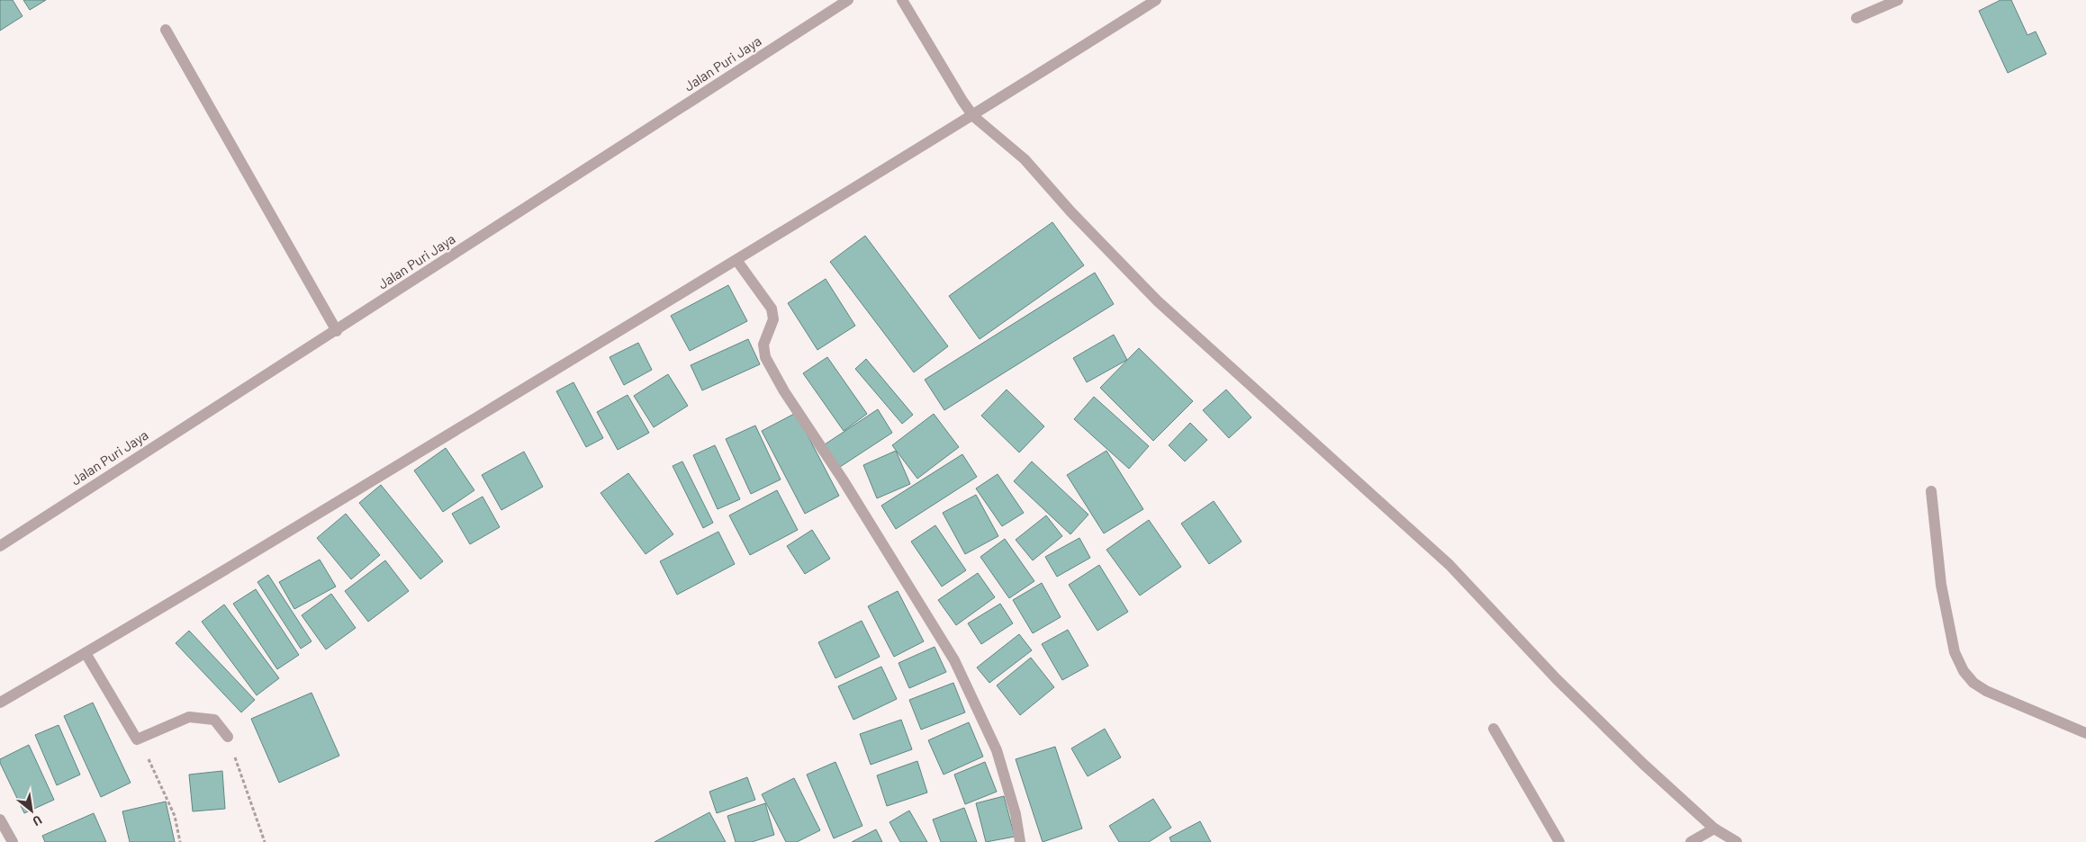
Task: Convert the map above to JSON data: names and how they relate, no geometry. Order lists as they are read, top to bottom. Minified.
{"streets":{"street":["Jalan Puri Jaya"]},"north":"bottom right"}
